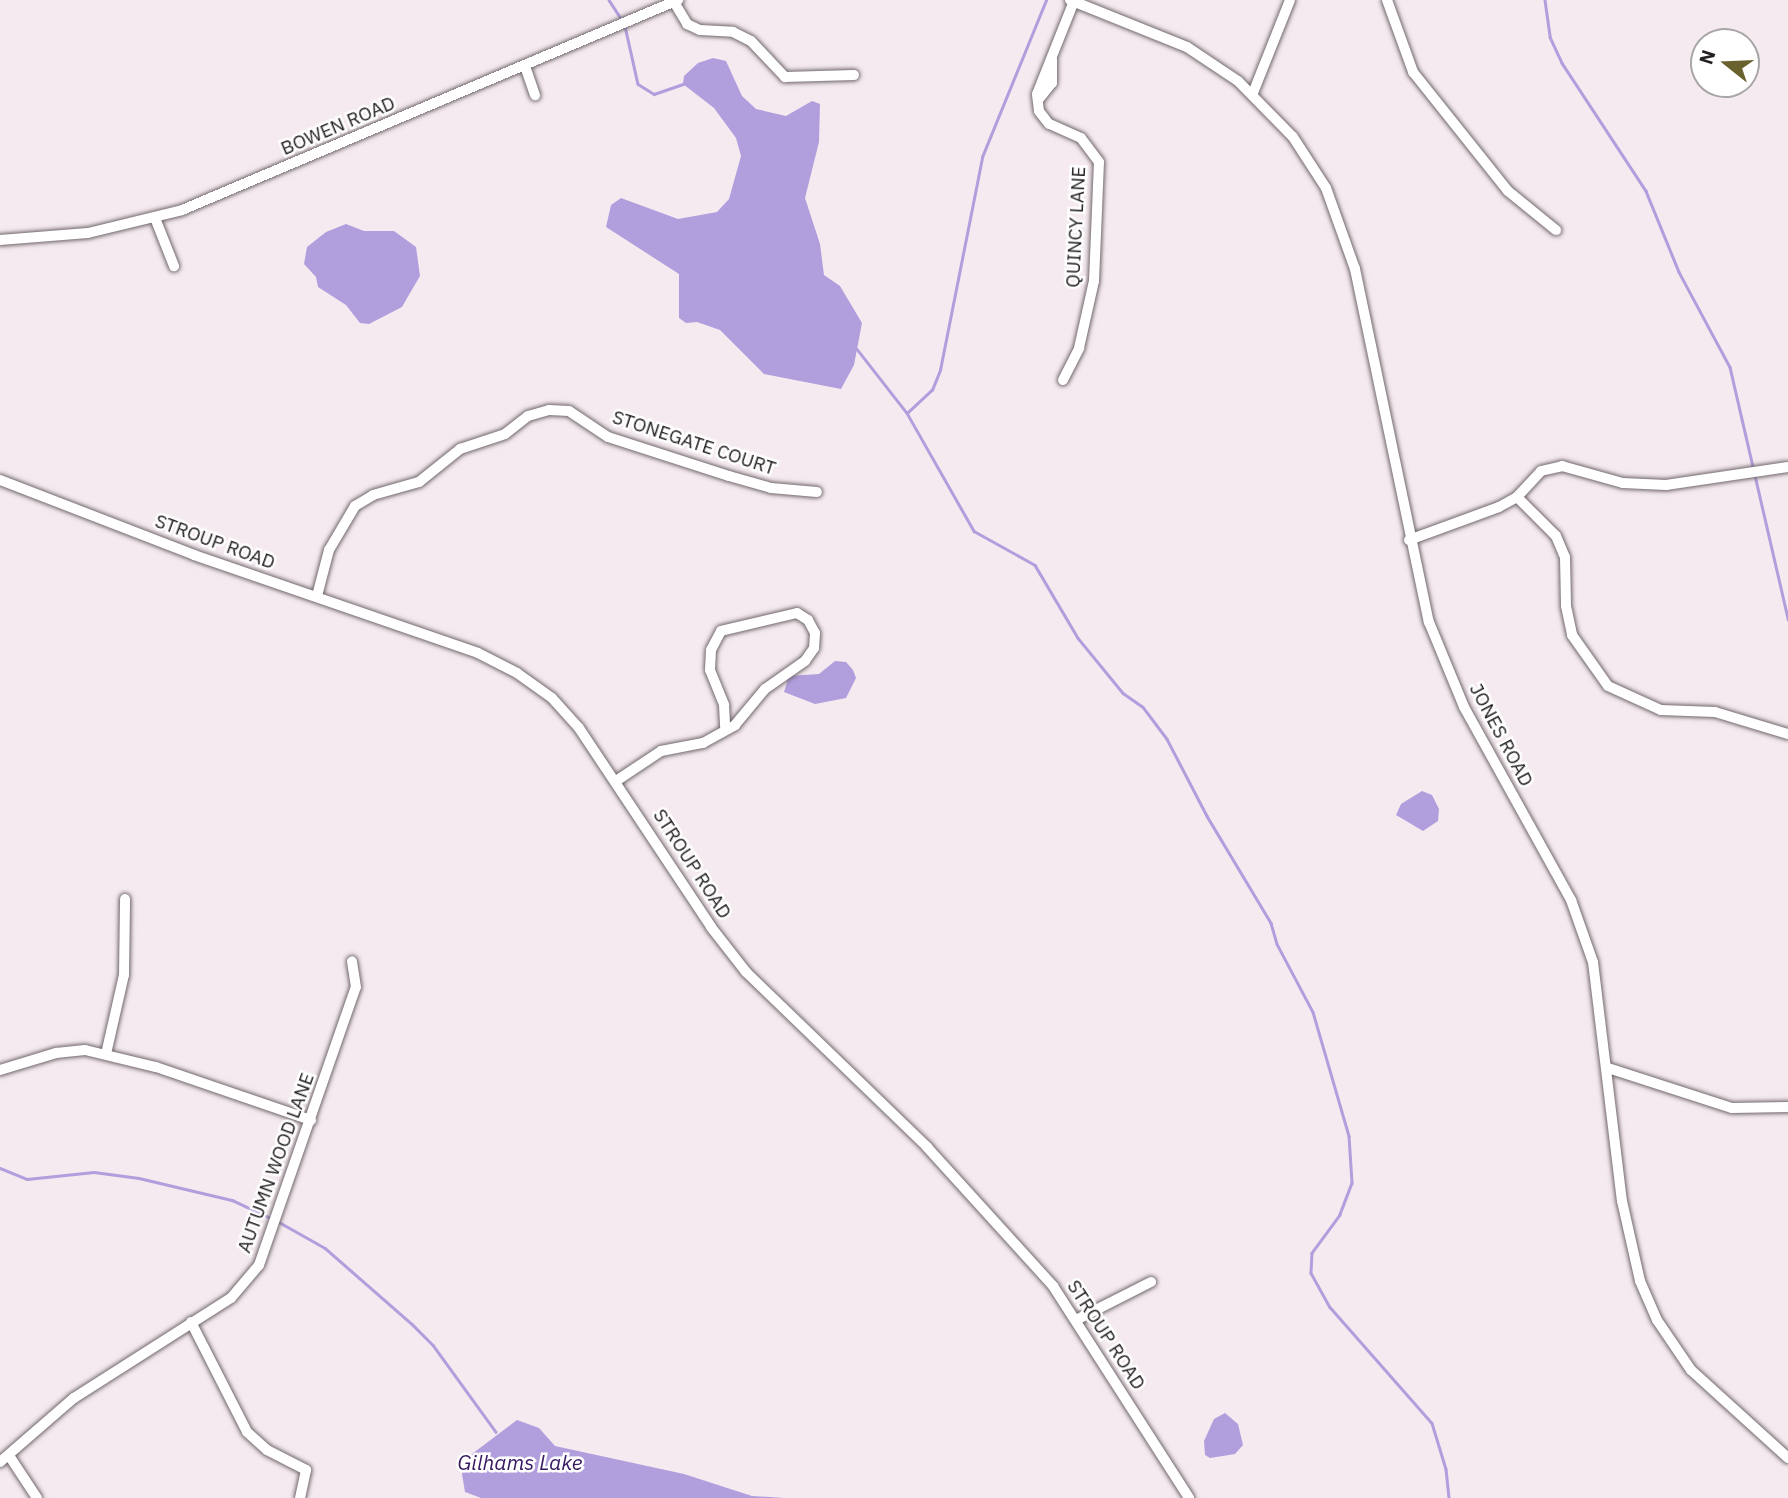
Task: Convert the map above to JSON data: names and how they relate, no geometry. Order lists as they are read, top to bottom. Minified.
{"streets":{"street":["BOWEN ROAD","QUINCY LANE","STONEGATE COURT","STROUP ROAD","JONES ROAD","AUTUMN WOOD LANE"]},"crossings":[["STONEGATE COURT","STROUP ROAD"]],"water":["Gilhams Lake"],"north":"left"}
